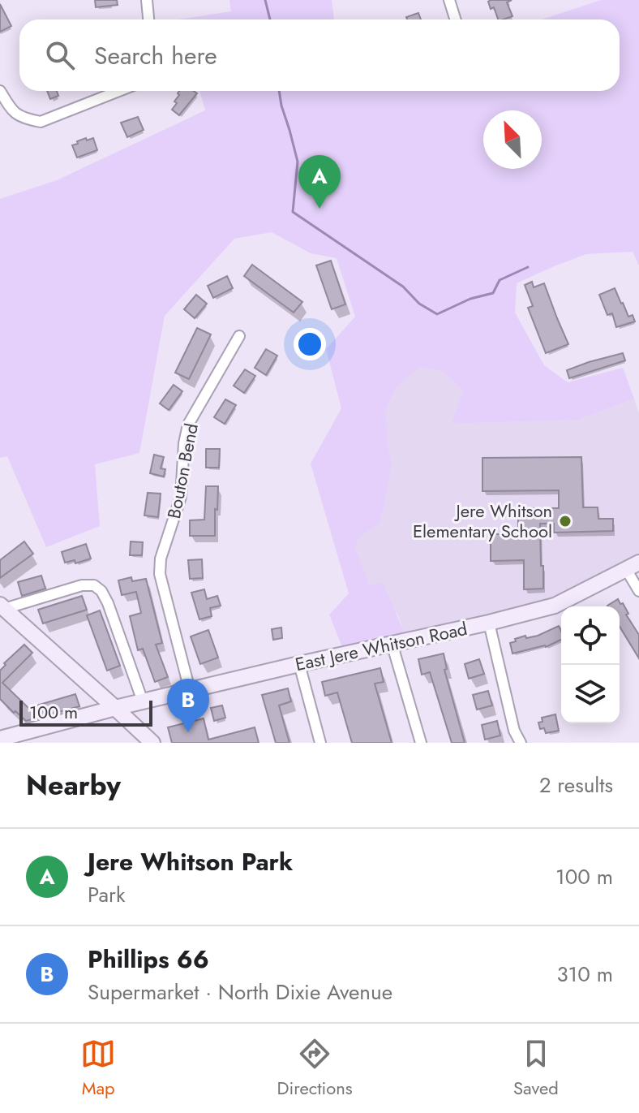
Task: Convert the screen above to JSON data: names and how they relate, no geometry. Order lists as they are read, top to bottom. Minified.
{"streets":{"street":["Bouton Bend","East Jere Whitson Road"]},"crossings":[["Bouton Bend","East Jere Whitson Road"]],"places":["Jere Whitson Elementary School"],"scale_bar":"100 m","north":"top left","page":{"search":"Search here","pins":["A","B"],"scale":"100 m","heading":["Nearby","2 results"],"list":[{"mark":"A","name":"Jere Whitson Park","note":"Park","value":"100 m"},{"mark":"B","name":"Phillips 66","note":"Supermarket · North Dixie Avenue","value":"310 m"}],"nav":["Map","Directions","Saved"]}}
